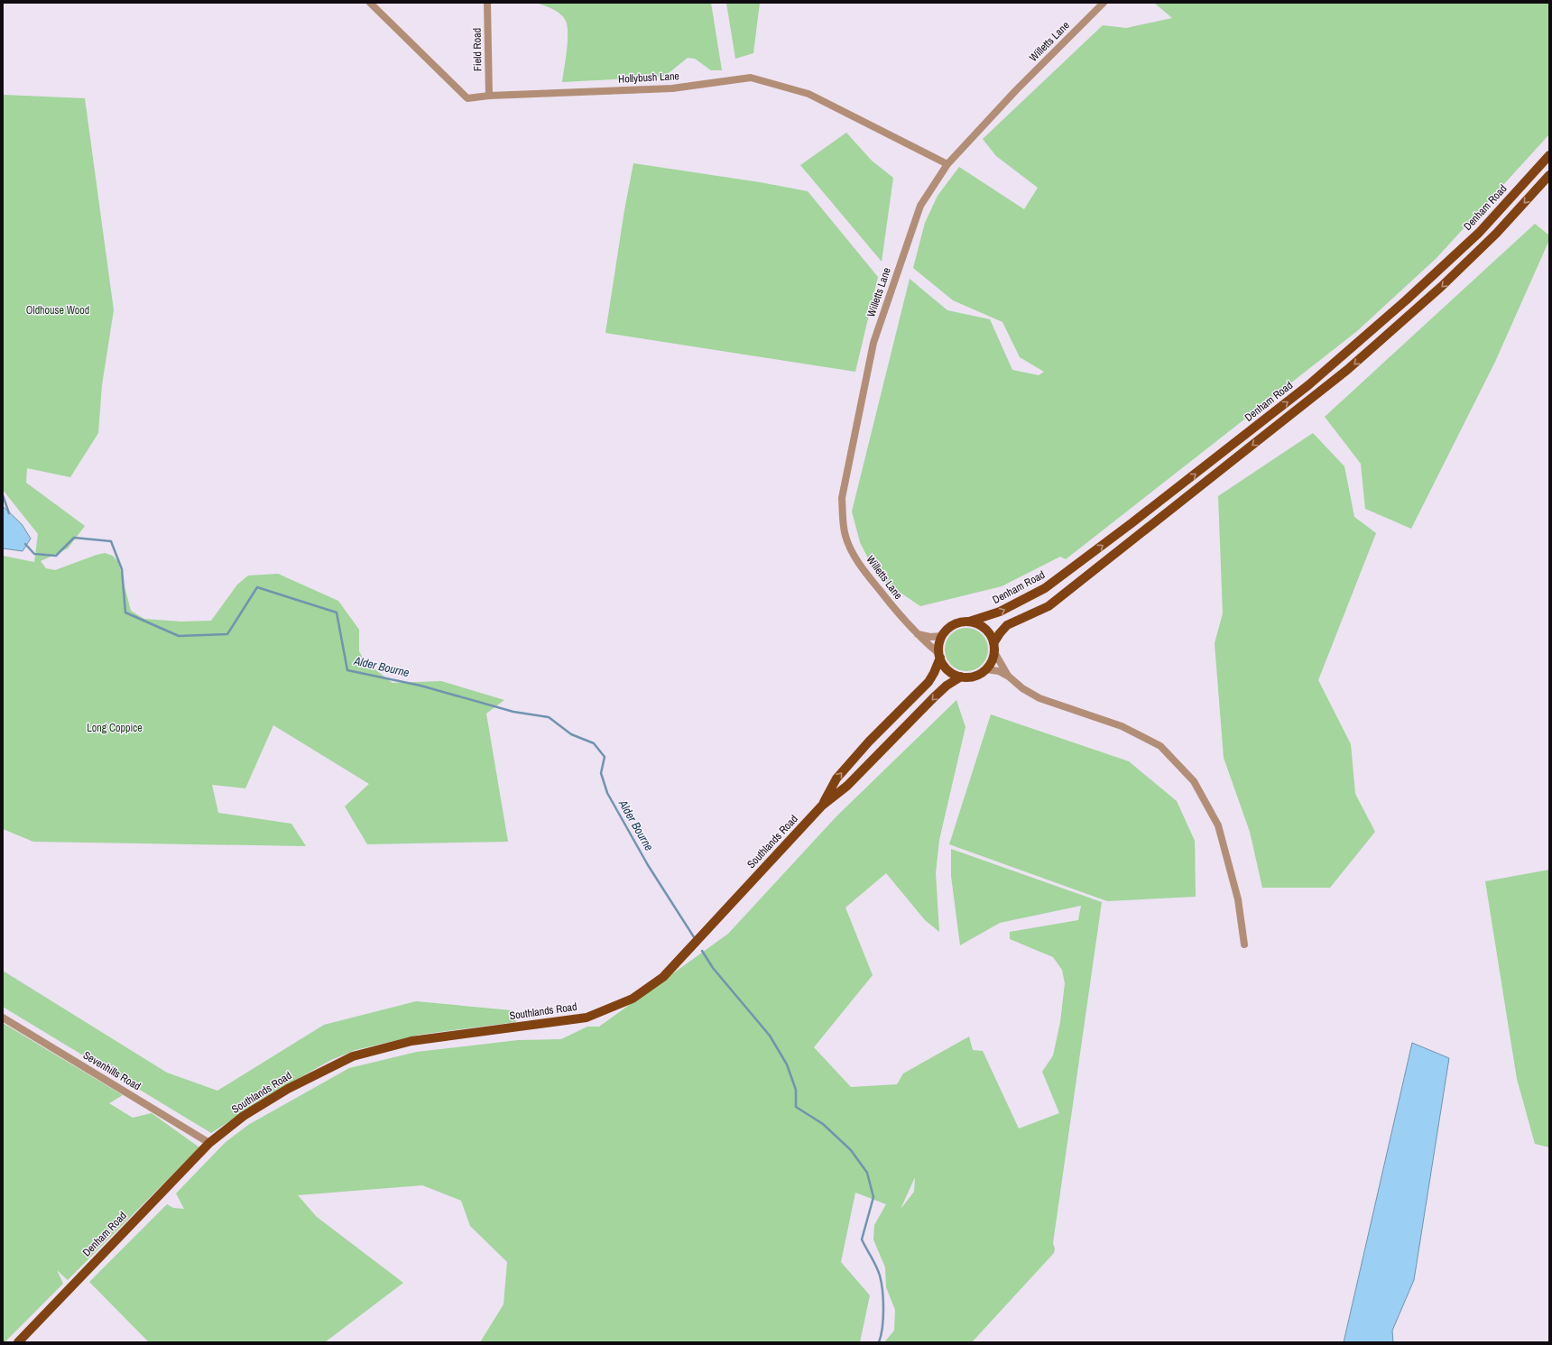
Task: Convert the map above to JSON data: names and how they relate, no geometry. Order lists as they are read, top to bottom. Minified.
{"streets":{"main road":["Denham Road","Southlands Road"],"street":["Willetts Lane","Field Road","Hollybush Lane","Sevenhills Road"]},"crossings":[["Willetts Lane","Hollybush Lane"],["Willetts Lane","Denham Road"],["Field Road","Hollybush Lane"],["Denham Road","Southlands Road"],["Denham Road","Sevenhills Road"],["Southlands Road","Sevenhills Road"]],"water":["Alder Bourne"],"parks":["Oldhouse Wood","Long Coppice"]}
